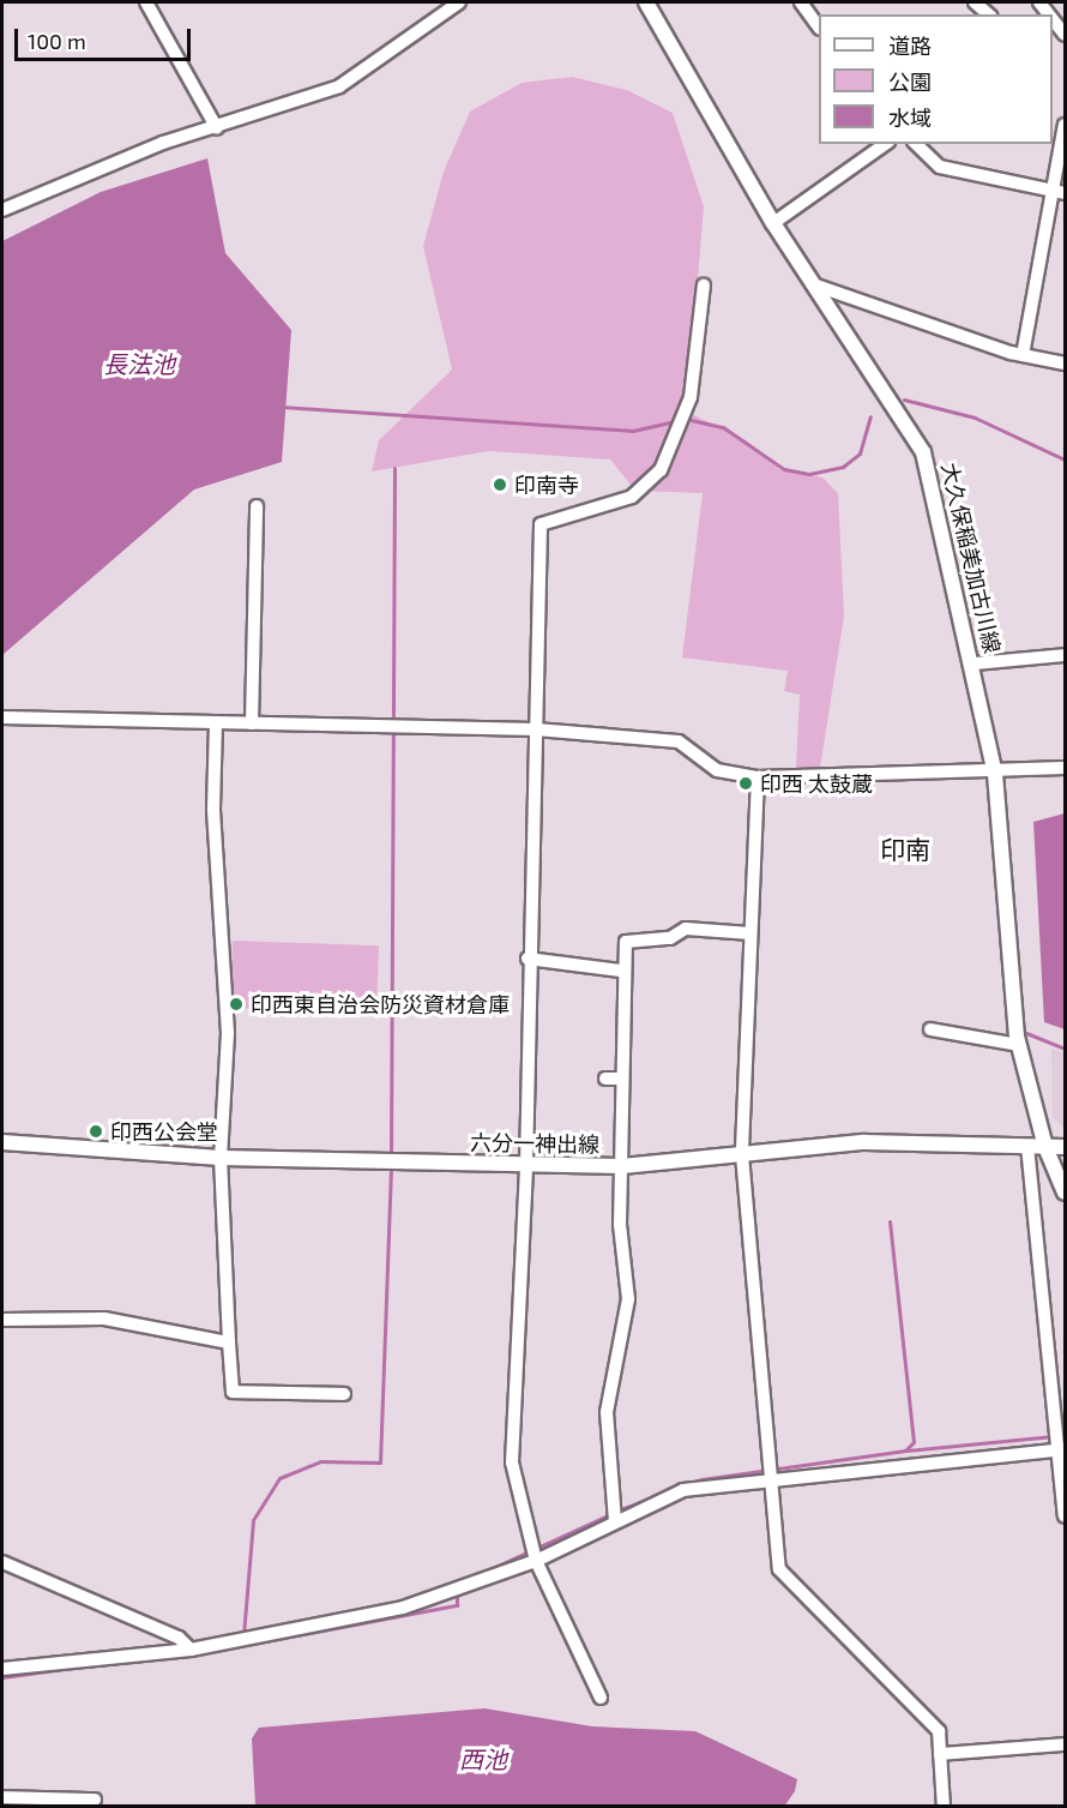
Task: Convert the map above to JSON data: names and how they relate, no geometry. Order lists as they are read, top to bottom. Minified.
{"streets":{"main road":["大久保稲美加古川線","六分一神出線"]},"crossings":[["大久保稲美加古川線","六分一神出線"]],"districts":["印南"],"water":["長法池","西池"],"places":["印南寺","印西 太鼓蔵","印西東自治会防災資材倉庫","印西公会堂"],"legend":["道路","公園","水域"],"scale_bar":"100 m"}
